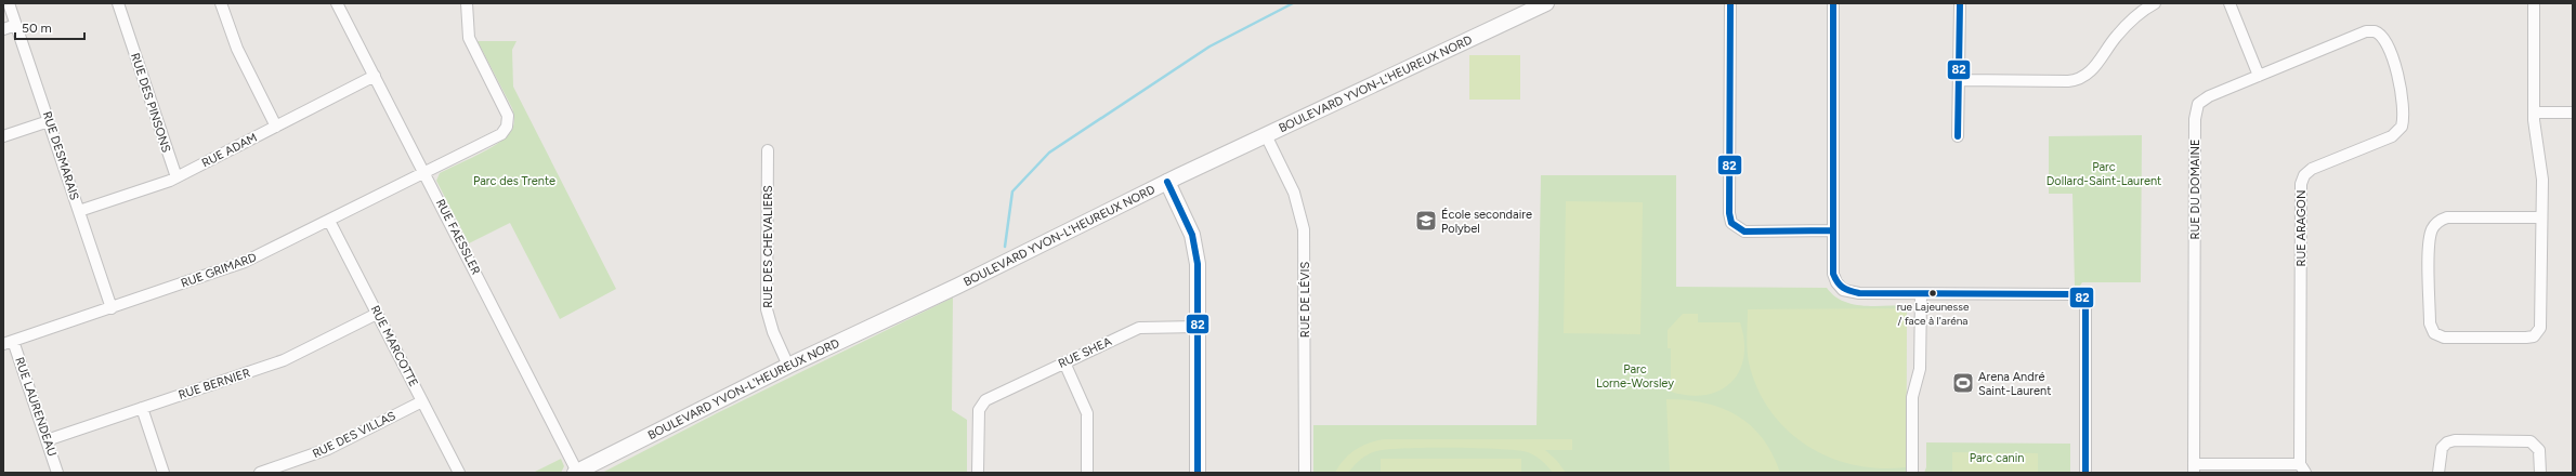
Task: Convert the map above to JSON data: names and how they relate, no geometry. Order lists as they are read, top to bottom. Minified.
{"streets":{"street":["BOULEVARD YVON-L'HEUREUX NORD","RUE DES PINSONS","RUE ADAM","RUE DESMARAIS","RUE DU DOMAINE","RUE ARAGON","RUE FAESSLER","RUE DES CHEVALIERS","RUE GRIMARD","RUE DE LÉVIS","RUE MARCOTTE","RUE SHEA","RUE BERNIER","RUE LAURENDEAU","RUE DES VILLAS"]},"crossings":[["BOULEVARD YVON-L'HEUREUX NORD","RUE FAESSLER"],["BOULEVARD YVON-L'HEUREUX NORD","RUE DES CHEVALIERS"],["BOULEVARD YVON-L'HEUREUX NORD","RUE DE LÉVIS"],["RUE DES PINSONS","RUE ADAM"],["RUE ADAM","RUE DESMARAIS"],["RUE ADAM","RUE FAESSLER"],["RUE DESMARAIS","RUE GRIMARD"],["RUE DU DOMAINE","RUE ARAGON"],["RUE FAESSLER","RUE GRIMARD"],["RUE GRIMARD","RUE MARCOTTE"],["RUE GRIMARD","RUE LAURENDEAU"],["RUE MARCOTTE","RUE BERNIER"],["RUE MARCOTTE","RUE DES VILLAS"],["RUE BERNIER","RUE LAURENDEAU"]],"parks":["Parc Dollard-Saint-Laurent","Parc des Trente","Parc Lorne-Worsley","Parc canin"],"places":{"school or university":["École secondaire Polybel"],"other":["rue Lajeunesse / face à l'aréna"],"sports":["Arena André Saint-Laurent"]},"lines":["transit line 82"],"scale_bar":"50 m"}
